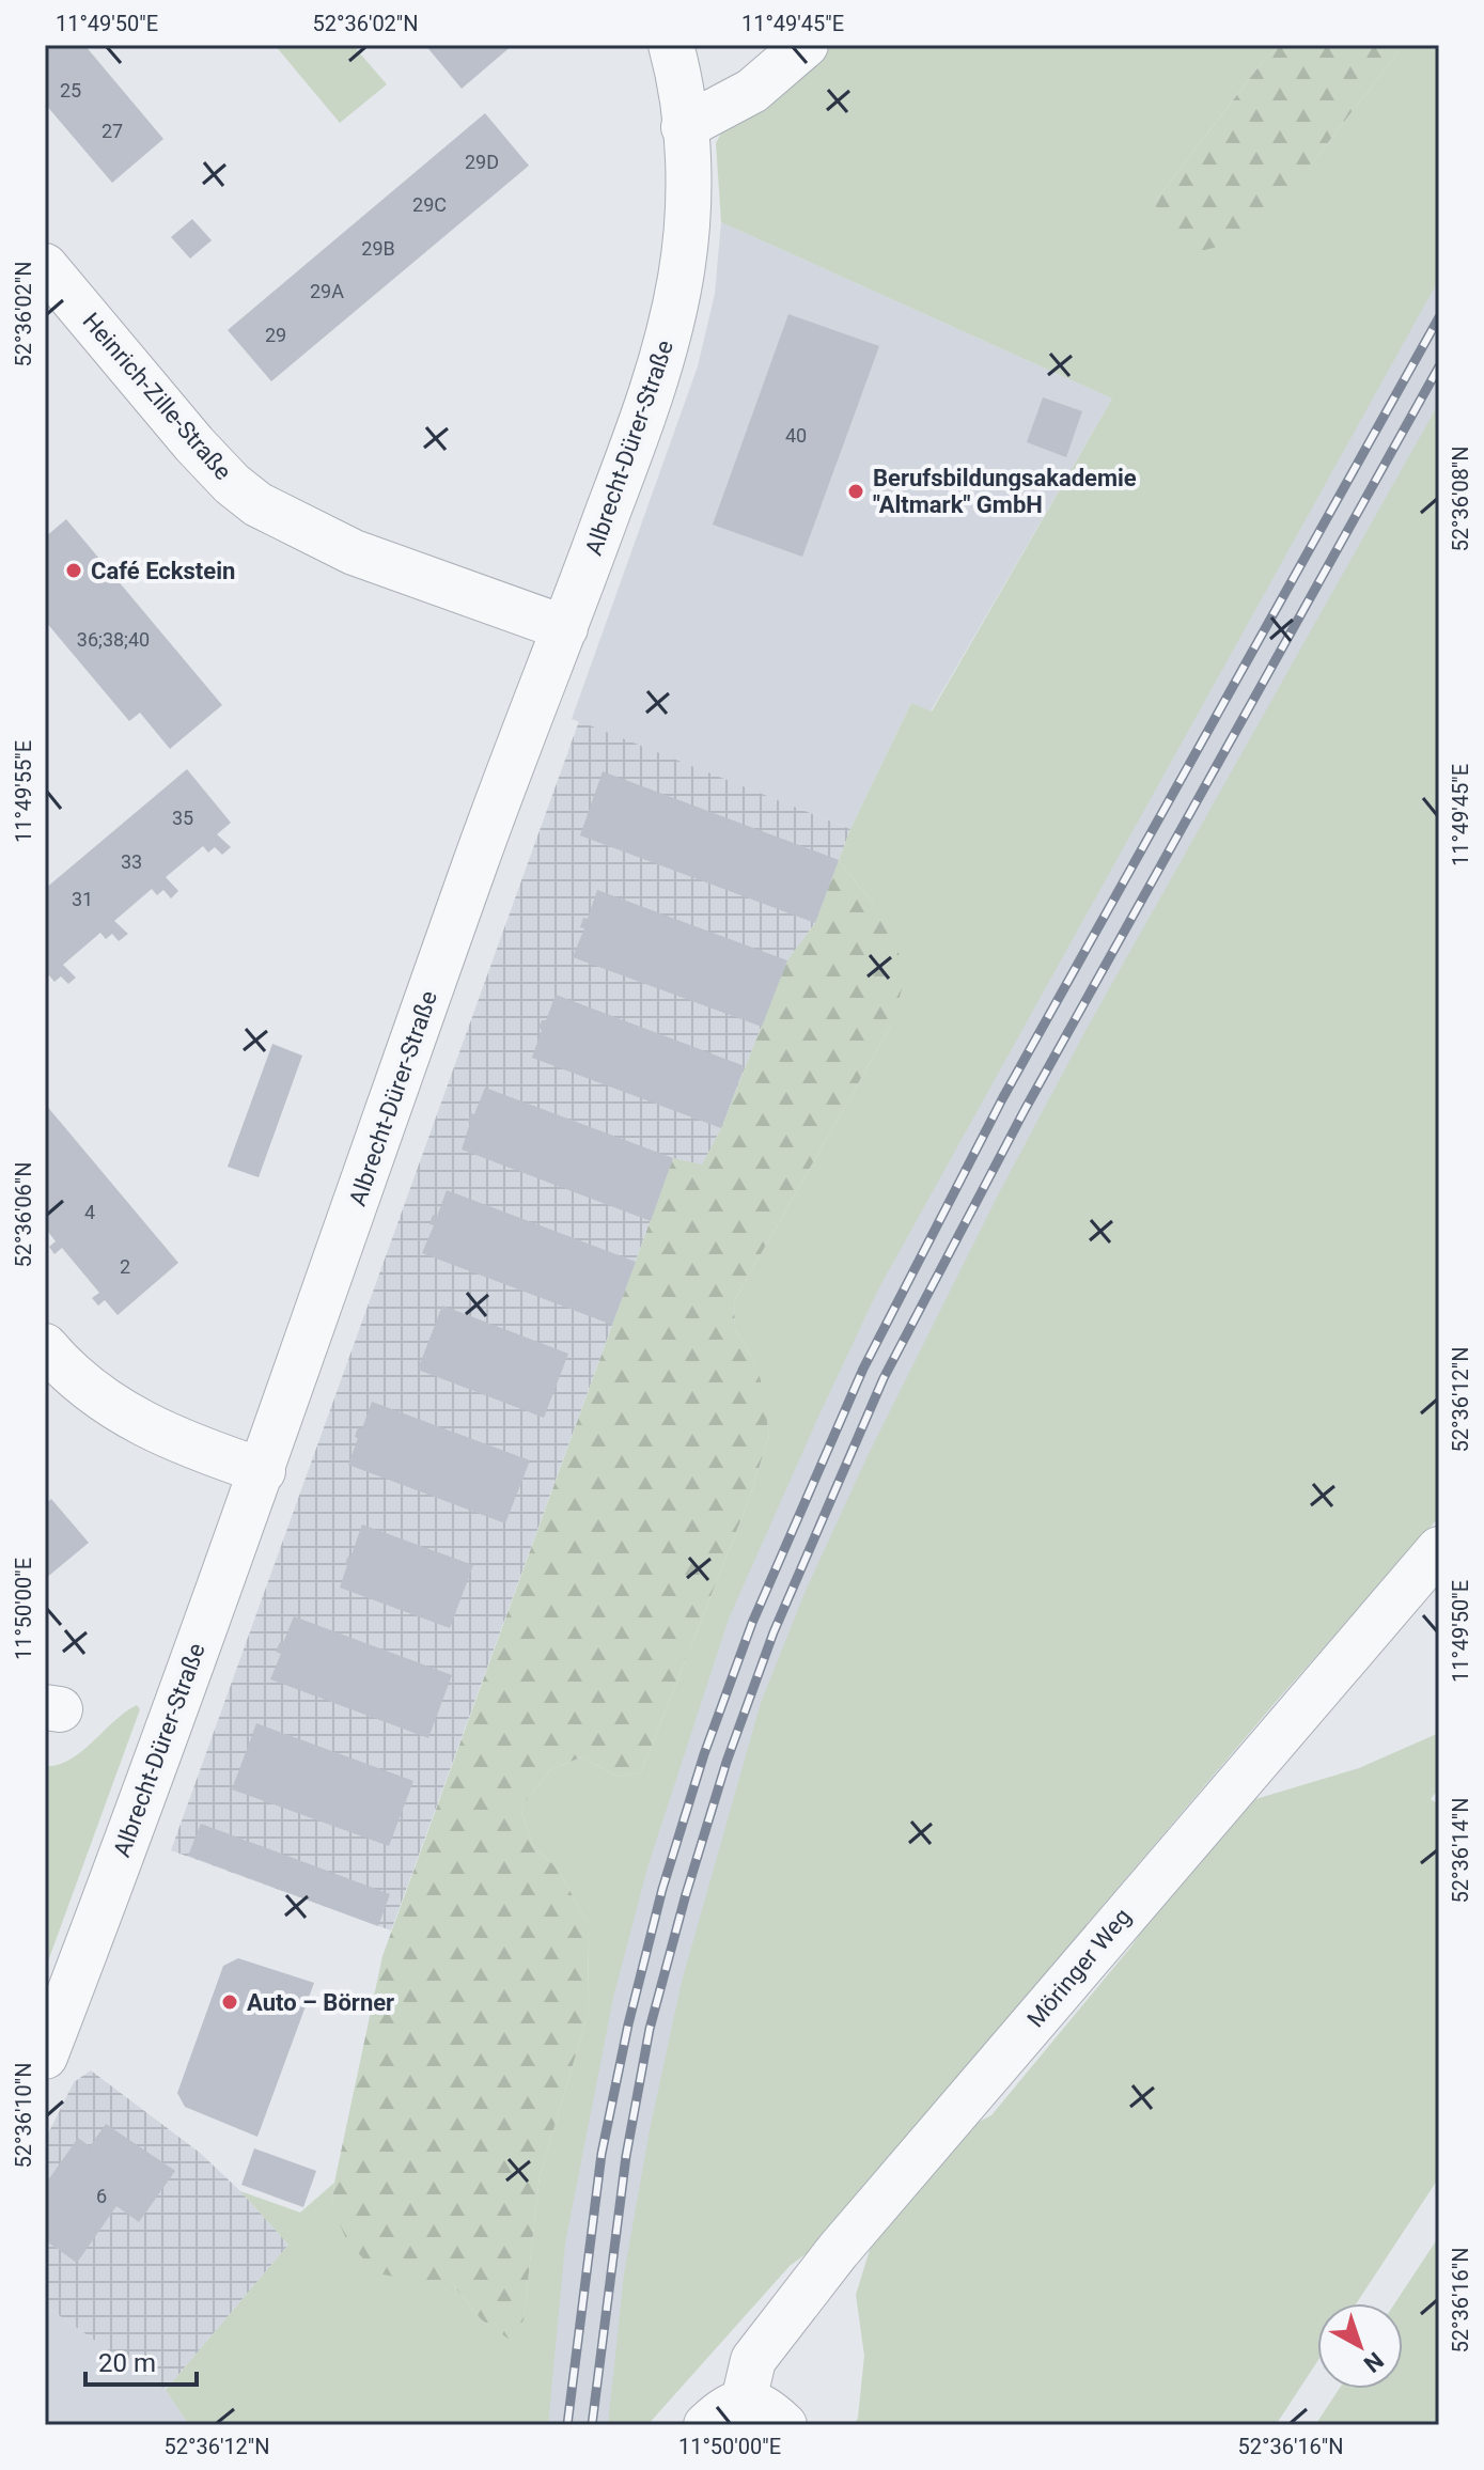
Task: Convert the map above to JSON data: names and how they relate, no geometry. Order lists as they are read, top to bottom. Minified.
{"streets":{"street":["Heinrich-Zille-Straße","Albrecht-Dürer-Straße","Möringer Weg"]},"crossings":[["Heinrich-Zille-Straße","Albrecht-Dürer-Straße"]],"places":["Berufsbildungsakademie \"Altmark\" GmbH","Café Eckstein","Auto – Börner"],"house_numbers":["25","27","29D","29C","29B","29A","29","40","36;38;40","35","33","31","4","2","6"],"scale_bar":"20 m","north":"bottom right","coordinates":["11°49'50\"E","52°36'02\"N","11°49'45\"E","52°36'08\"N","11°49'55\"E","52°36'06\"N","52°36'12\"N","11°50'00\"E","52°36'14\"N","52°36'10\"N","52°36'16\"N"]}
